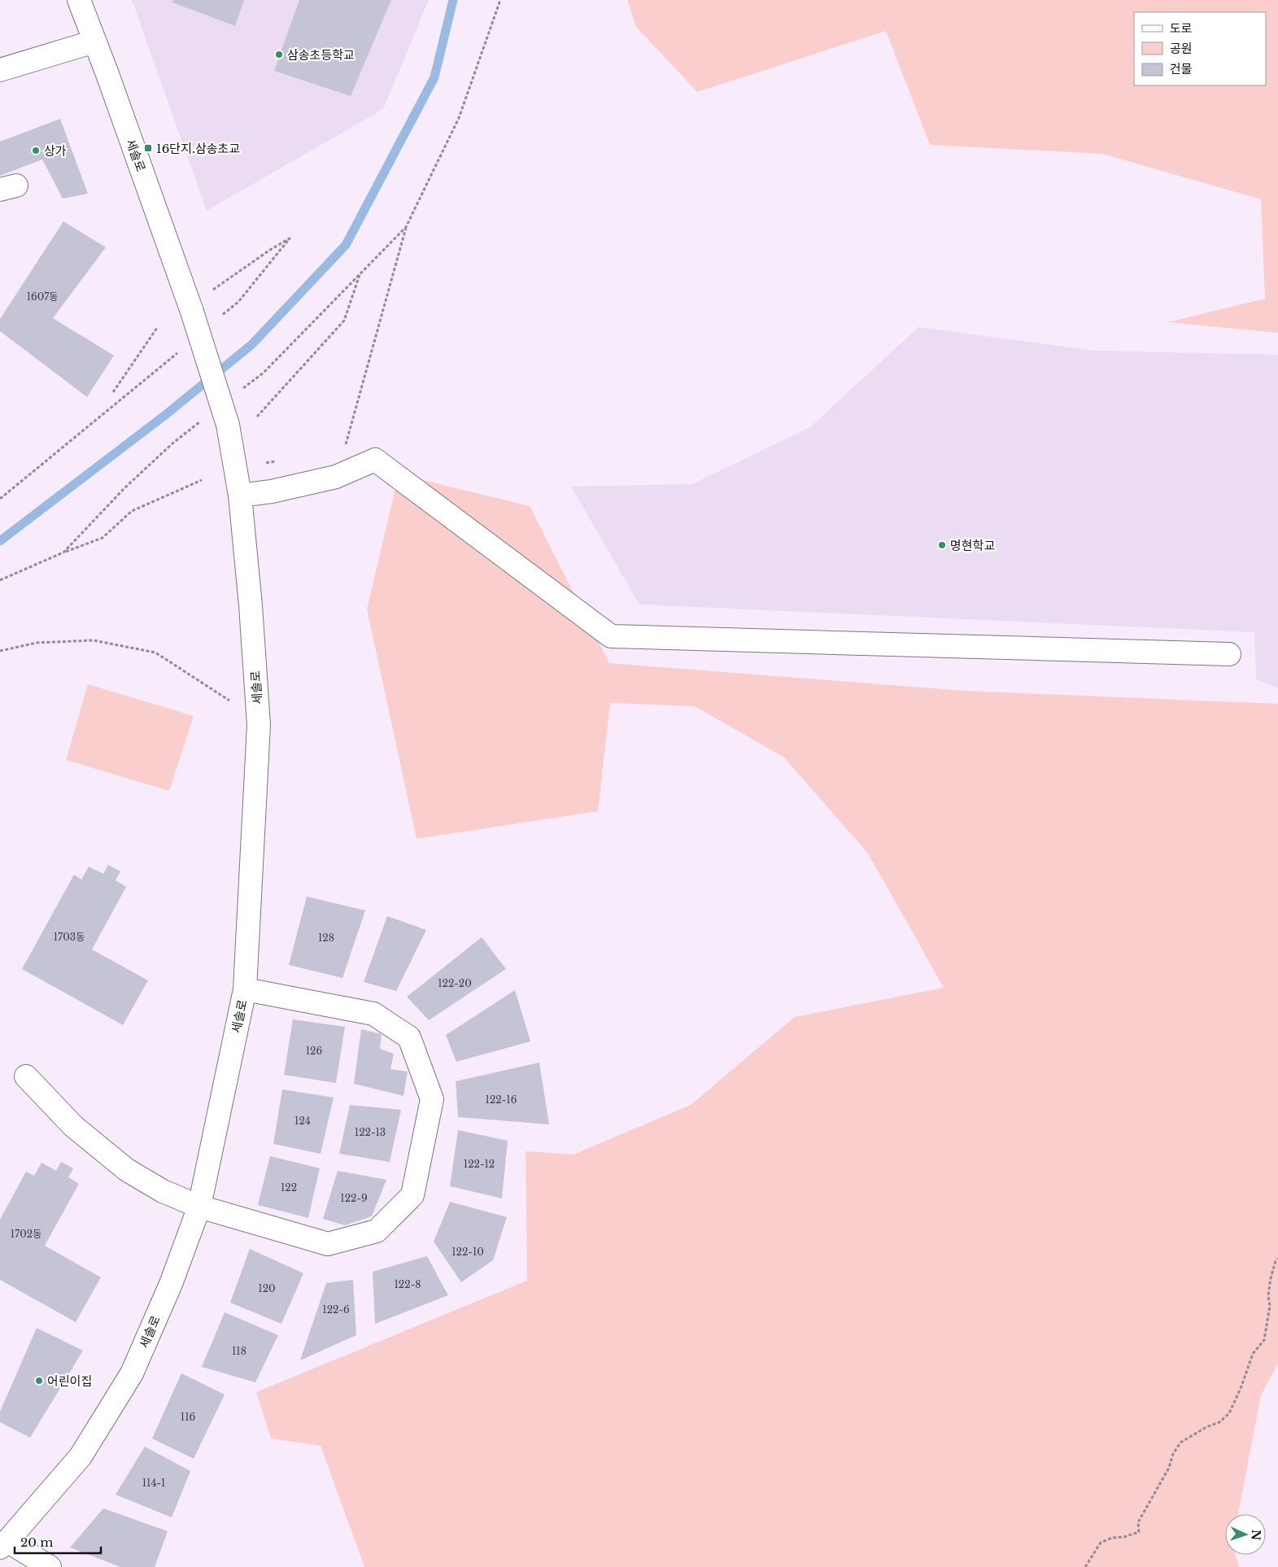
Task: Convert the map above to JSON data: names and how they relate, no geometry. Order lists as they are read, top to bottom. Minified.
{"streets":{"street":["세솔로"]},"places":{"other":["삼송초등학교","상가","명현학교","어린이집"],"transit":["16단지.삼송초교"]},"house_numbers":["1607동","1703동","128","122-20","126","122-16","124","122-13","122-12","122","122-9","1702동","122-10","122-8","120","122-6","118","116","114-1"],"legend":["도로","공원","건물"],"scale_bar":"20 m","north":"right"}
